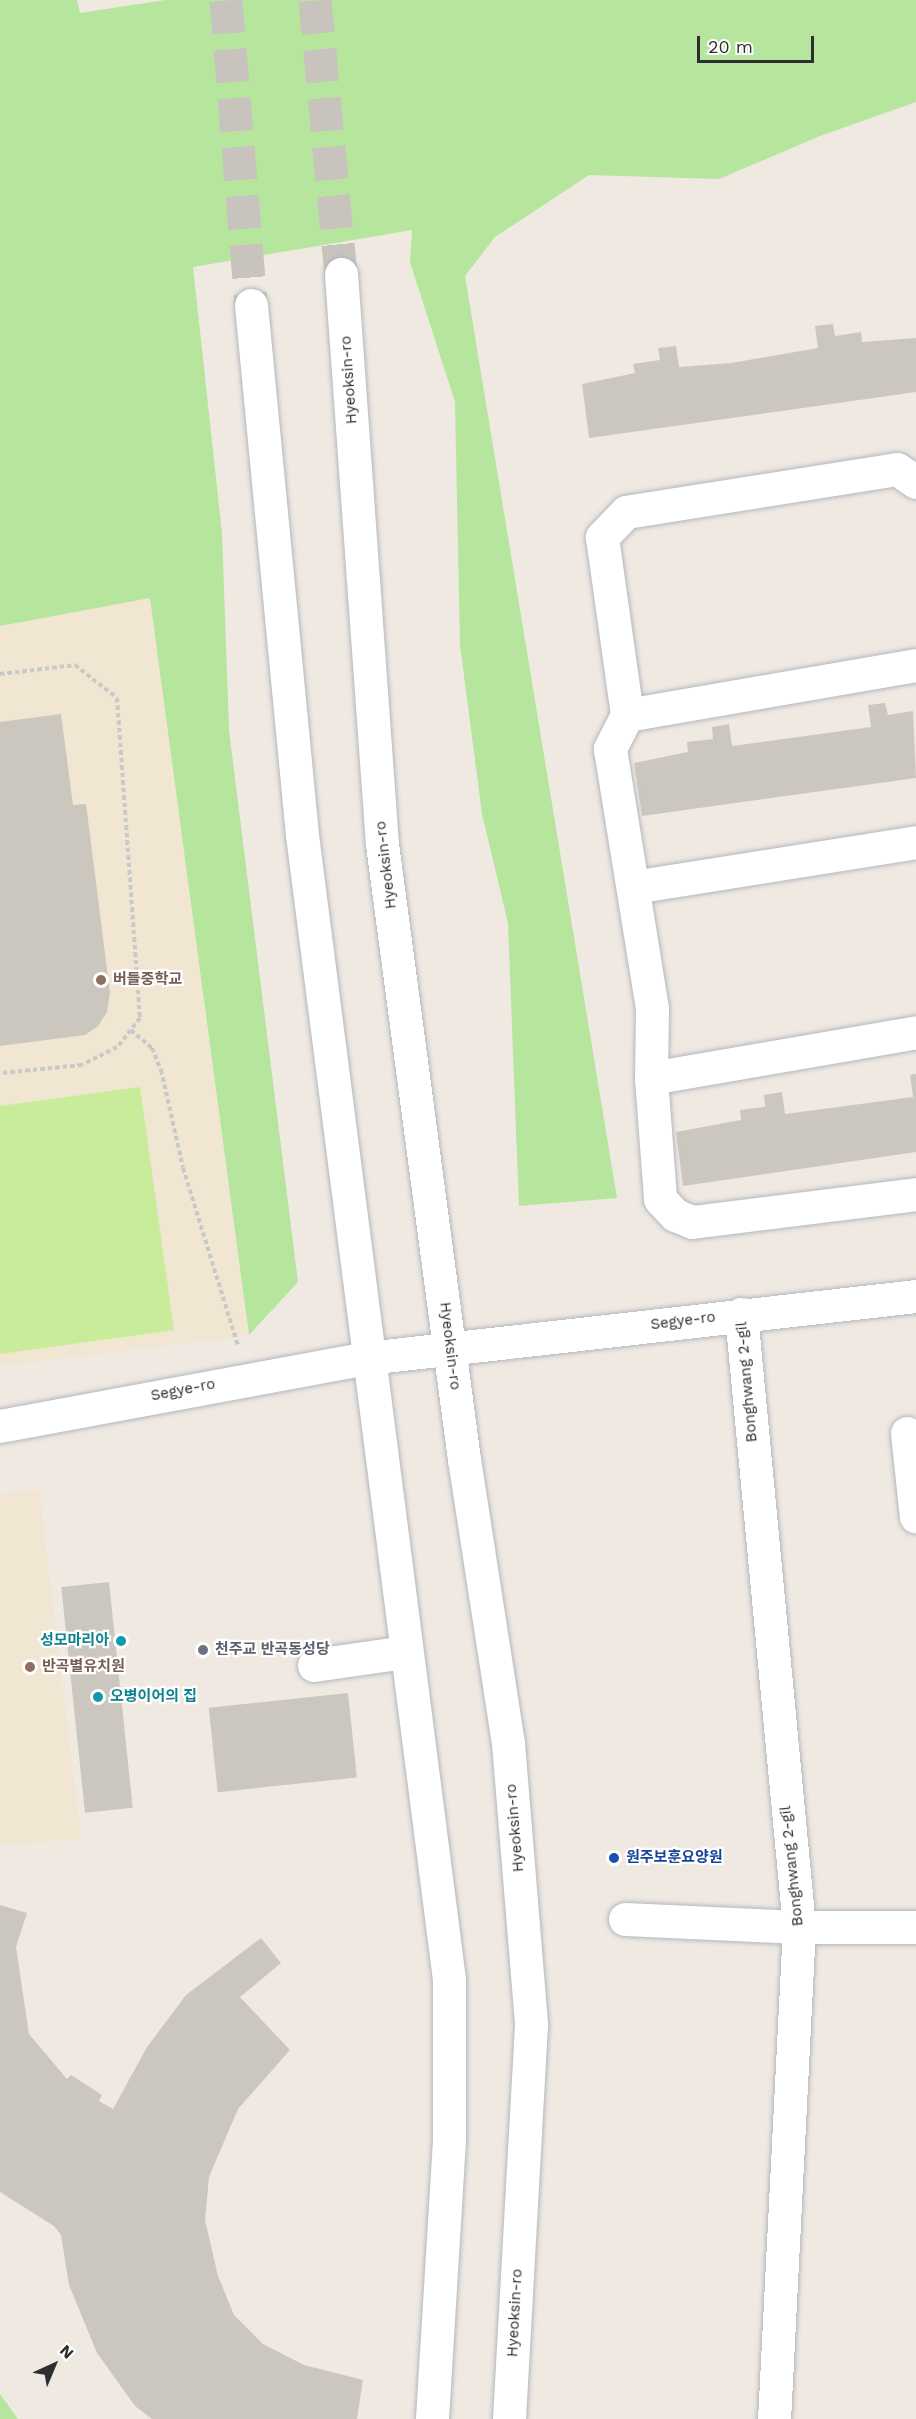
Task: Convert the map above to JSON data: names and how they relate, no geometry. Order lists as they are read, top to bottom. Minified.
{"streets":{"street":["Hyeoksin-ro","Segye-ro","Bonghwang 2-gil"]},"crossings":[["Hyeoksin-ro","Segye-ro"],["Segye-ro","Bonghwang 2-gil"]],"places":["버들중학교","성모마리아","천주교 반곡동성당","반곡별유치원","오병이어의 집","원주보훈요양원"],"scale_bar":"20 m","north":"top right"}
